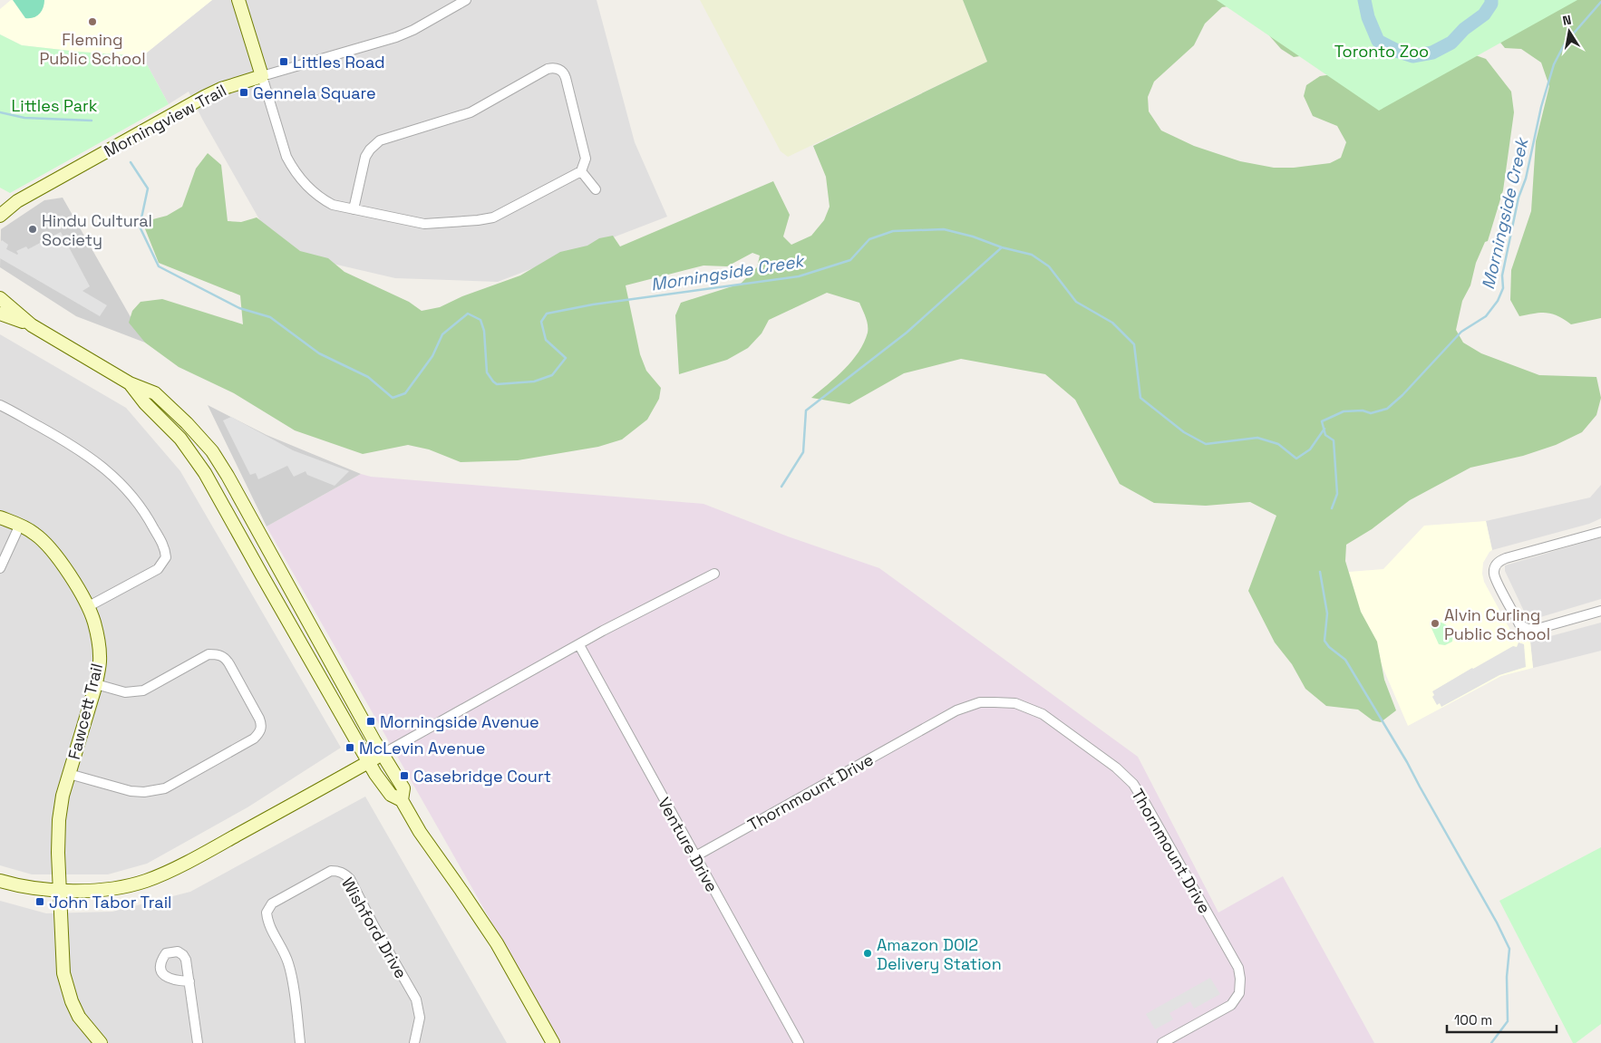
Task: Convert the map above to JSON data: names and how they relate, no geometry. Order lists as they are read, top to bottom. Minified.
{"streets":{"main road":["Morningview Trail","Fawcett Trail"],"street":["Thornmount Drive","Venture Drive","Wishford Drive"]},"crossings":[["Thornmount Drive","Venture Drive"]],"water":["Morningside Creek"],"parks":["Toronto Zoo","Littles Park"],"places":{"other":["Fleming Public School","Hindu Cultural Society","Alvin Curling Public School","Amazon DOI2 Delivery Station"],"transit":["Littles Road","Gennela Square","Morningside Avenue","McLevin Avenue","Casebridge Court","John Tabor Trail"]},"scale_bar":"100 m","north":"top"}
